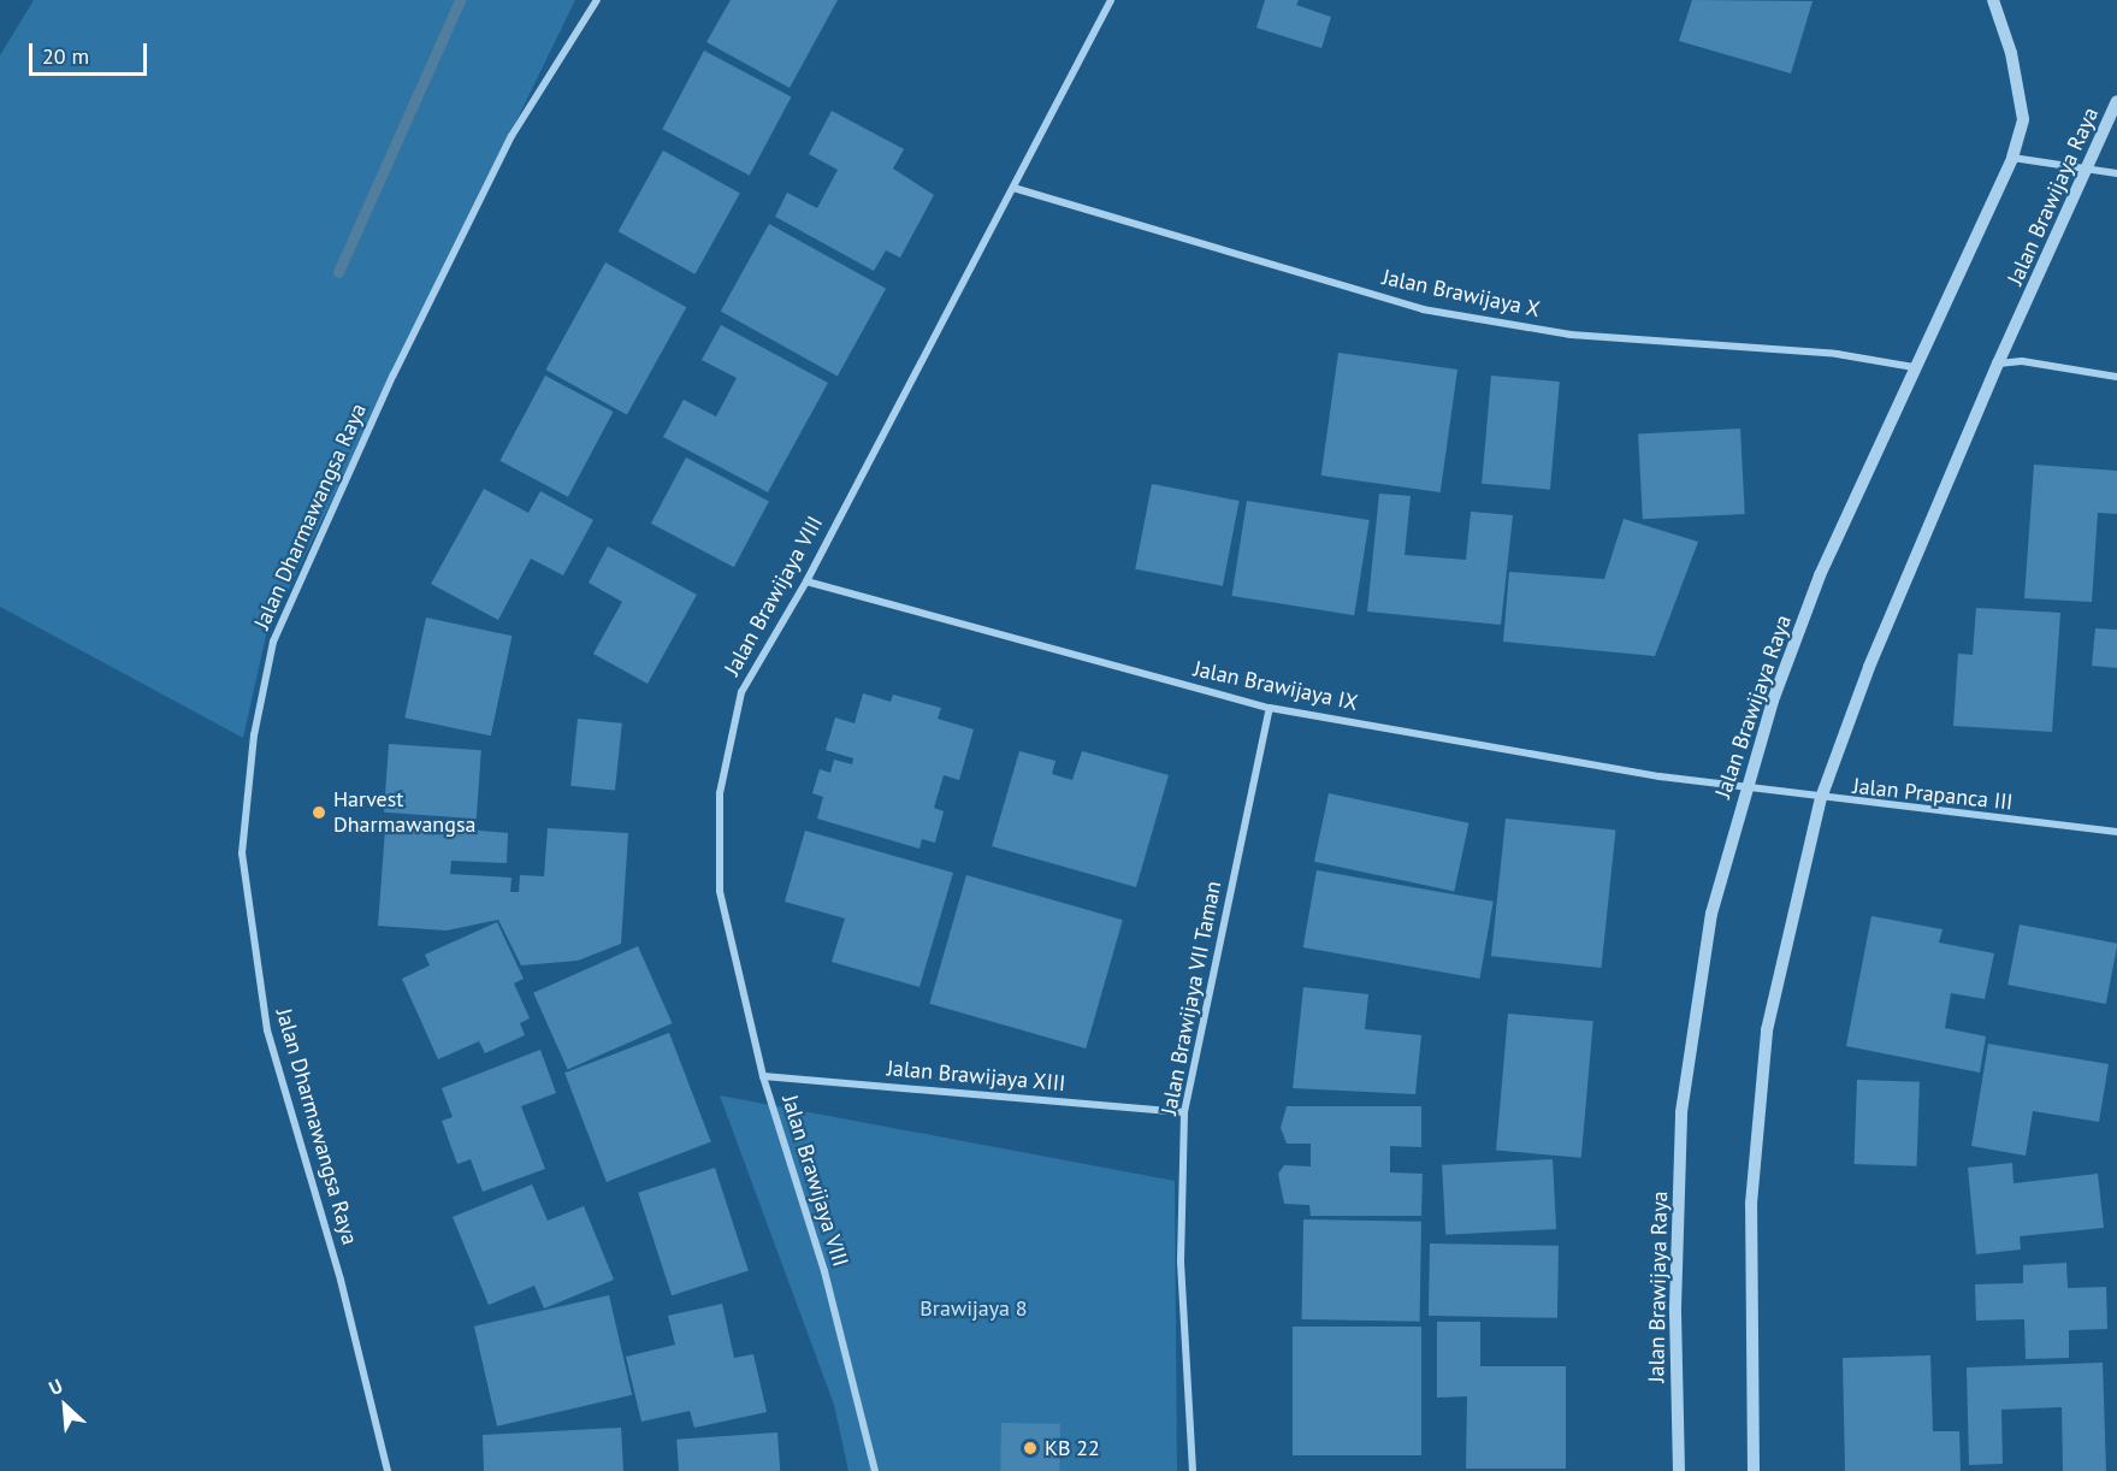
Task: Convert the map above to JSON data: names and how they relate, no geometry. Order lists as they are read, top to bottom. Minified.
{"streets":{"street":["Jalan Brawijaya Raya","Jalan Brawijaya X","Jalan Dharmawangsa Raya","Jalan Brawijaya VIII","Jalan Brawijaya IX","Jalan Prapanca III","Jalan Brawijaya VII Taman","Jalan Brawijaya XIII"]},"crossings":[["Jalan Brawijaya Raya","Jalan Brawijaya X"],["Jalan Brawijaya Raya","Jalan Brawijaya IX"],["Jalan Brawijaya Raya","Jalan Prapanca III"],["Jalan Brawijaya X","Jalan Brawijaya VIII"],["Jalan Brawijaya VIII","Jalan Brawijaya IX"],["Jalan Brawijaya VIII","Jalan Brawijaya XIII"],["Jalan Brawijaya IX","Jalan Prapanca III"],["Jalan Brawijaya IX","Jalan Brawijaya VII Taman"],["Jalan Brawijaya VII Taman","Jalan Brawijaya XIII"]],"parks":["Brawijaya 8"],"places":["Harvest Dharmawangsa","KB 22"],"scale_bar":"20 m","north":"top left"}
